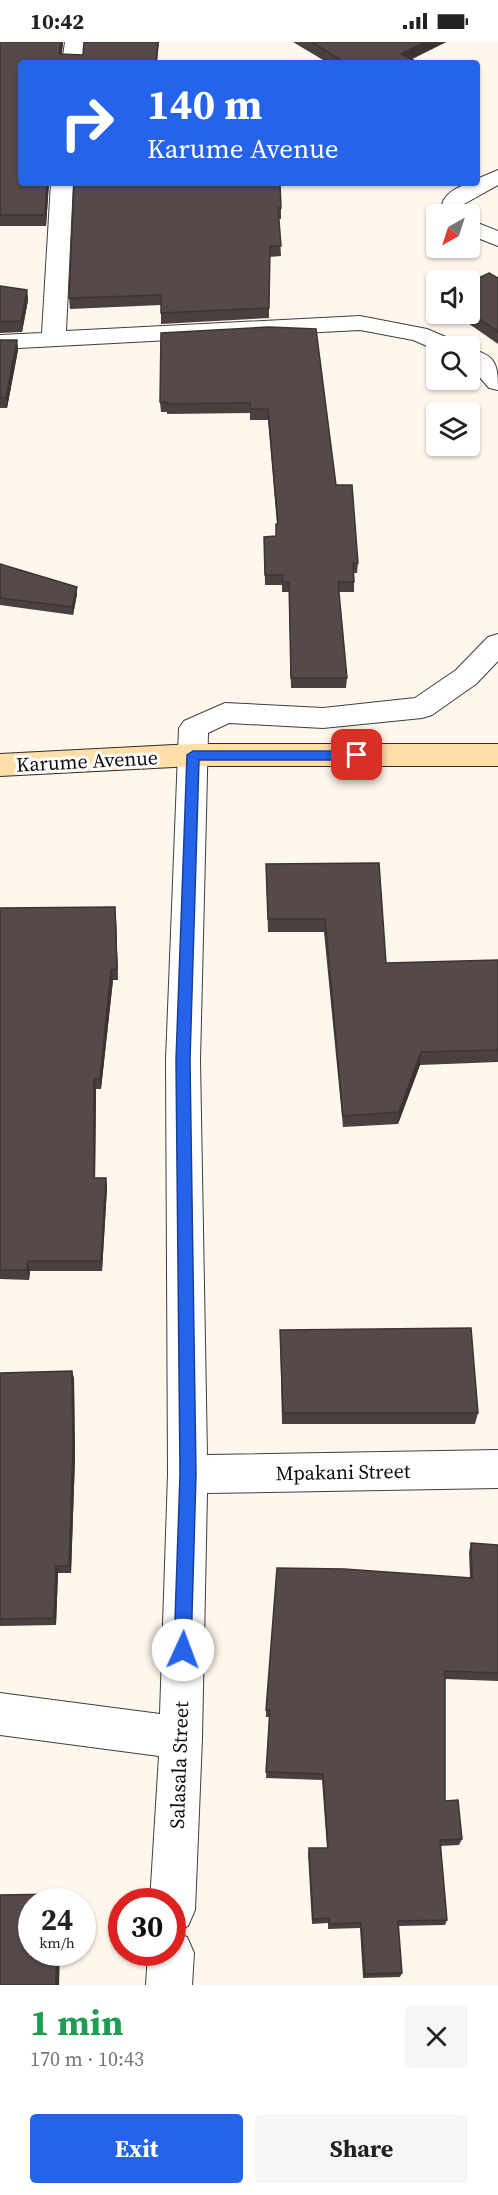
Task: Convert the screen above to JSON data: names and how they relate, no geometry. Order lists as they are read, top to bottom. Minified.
{"streets":{"main road":["Karume Avenue"],"street":["Mpakani Street","Salasala Street"]},"crossings":[["Karume Avenue","Salasala Street"],["Mpakani Street","Salasala Street"]],"north":"bottom left","page":{"status":"10:42","turn":["140 m","Karume Avenue"],"speed":"24 km/h","limit":"30","heading":["1 min","170 m · 10:43"],"buttons":["Exit","Share"]}}
